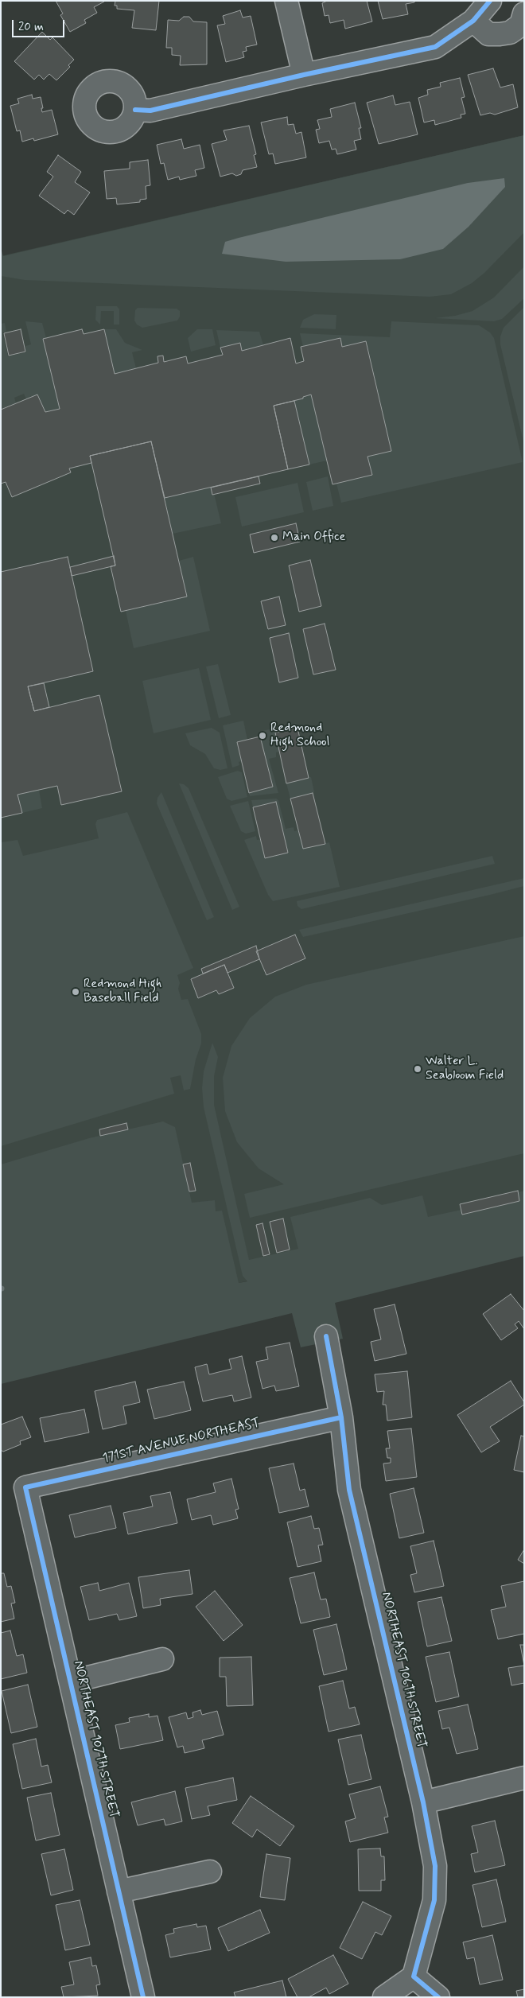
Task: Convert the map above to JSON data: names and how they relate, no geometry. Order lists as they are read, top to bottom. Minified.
{"streets":{"street":["171ST AVENUE NORTHEAST","NORTHEAST 106TH STREET","NORTHEAST 107TH STREET"]},"crossings":[["171ST AVENUE NORTHEAST","NORTHEAST 106TH STREET"],["171ST AVENUE NORTHEAST","NORTHEAST 107TH STREET"]],"places":["Main Office","Redmond High School","Redmond High Baseball Field","Walter L. Seabloom Field"],"scale_bar":"20 m"}
